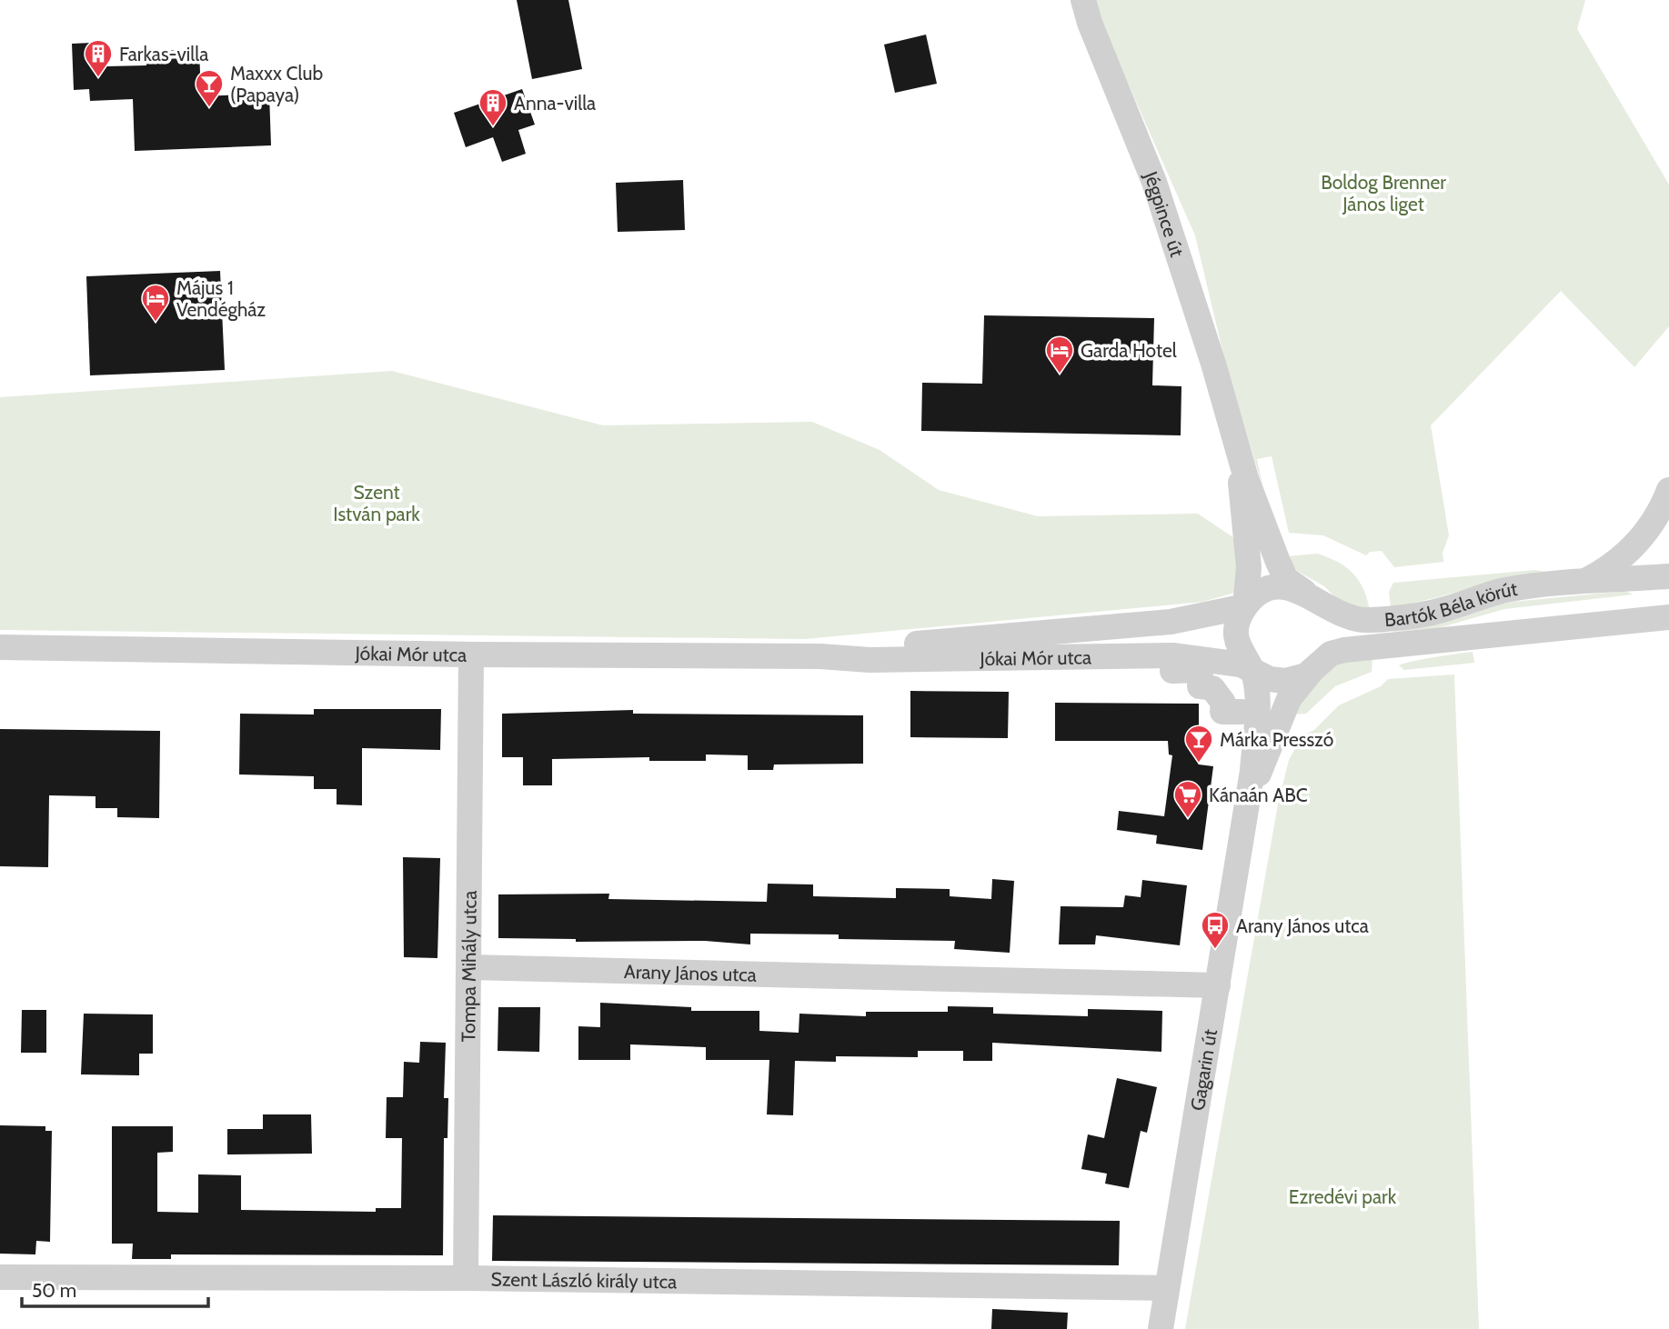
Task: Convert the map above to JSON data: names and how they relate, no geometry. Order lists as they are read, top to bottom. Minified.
{"streets":{"street":["Jégpince út","Bartók Béla körút","Jókai Mór utca","Tompa Mihály utca","Arany János utca","Gagarin út","Szent László király utca"]},"crossings":[["Jégpince út","Bartók Béla körút"],["Jégpince út","Jókai Mór utca"],["Jégpince út","Gagarin út"],["Bartók Béla körút","Jókai Mór utca"],["Bartók Béla körút","Gagarin út"],["Jókai Mór utca","Tompa Mihály utca"],["Jókai Mór utca","Gagarin út"],["Tompa Mihály utca","Arany János utca"],["Tompa Mihály utca","Szent László király utca"],["Arany János utca","Gagarin út"],["Gagarin út","Szent László király utca"]],"parks":["Boldog Brenner János liget","Szent István park","Ezredévi park"],"places":{"building":["Farkas-villa","Anna-villa"],"bar":["Maxxx Club (Papaya)","Márka Presszó"],"hotel":["Május 1 Vendégház","Garda Hotel"],"supermarket":["Kánaán ABC"],"bus stop":["Arany János utca"]},"scale_bar":"50 m"}
